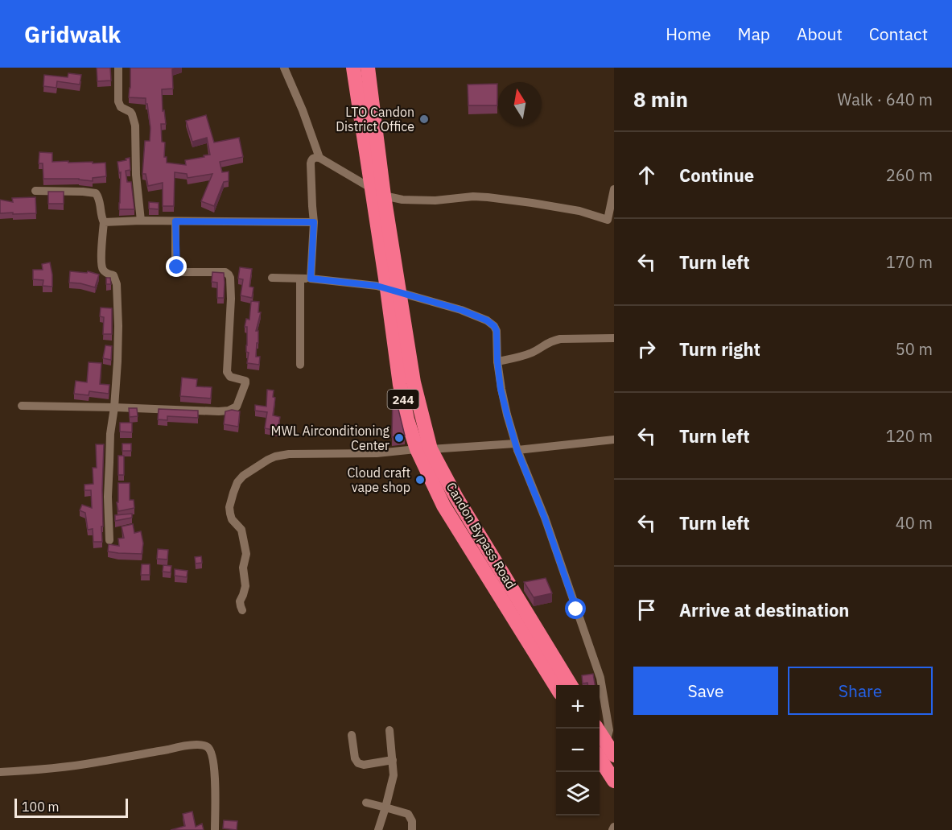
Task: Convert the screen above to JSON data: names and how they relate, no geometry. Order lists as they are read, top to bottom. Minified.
{"streets":{"highway":["244","Candon Bypass Road"]},"places":["LTO Candon District Office","MWL Airconditioning Center","Cloud craft vape shop"],"scale_bar":"100 m","north":"top","page":{"header":"Gridwalk","nav":["Home","Map","About","Contact"],"heading":["8 min","Walk · 640 m"],"list":[["Continue","260 m"],["Turn left","170 m"],["Turn right","50 m"],["Turn left","120 m"],["Turn left","40 m"],"Arrive at destination"],"buttons":["Save","Share"],"map_buttons":["+","−"],"scale":"100 m"}}
